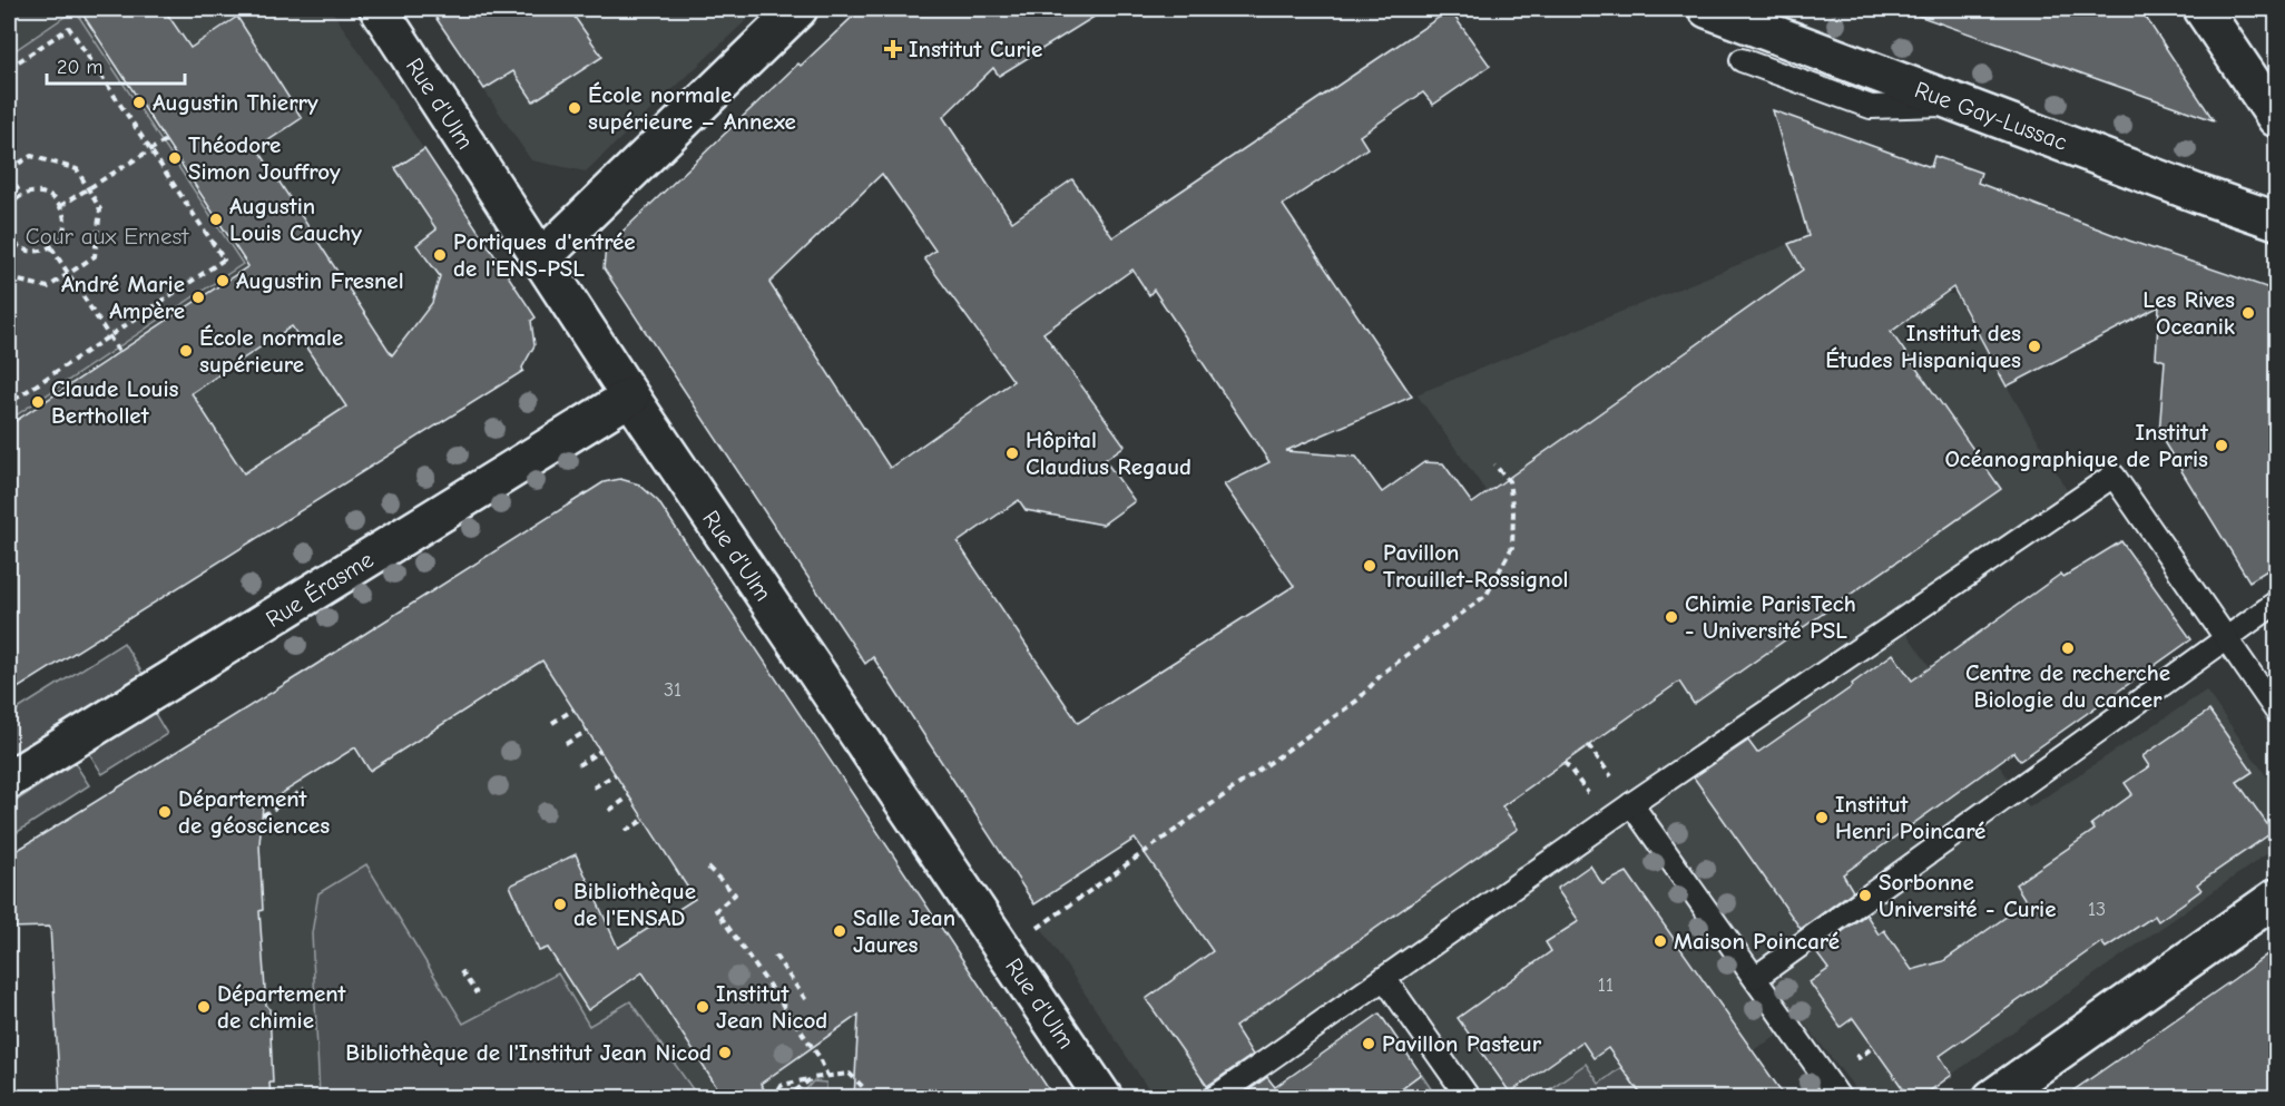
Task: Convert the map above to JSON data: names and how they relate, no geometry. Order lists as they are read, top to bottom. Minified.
{"streets":{"street":["Rue d'Ulm","Rue Gay-Lussac","Rue Érasme"]},"crossings":[["Rue d'Ulm","Rue Érasme"]],"parks":["Cour aux Ernest"],"places":{"health":["Institut Curie"],"other":["Augustin Thierry","École normale supérieure – Annexe","Théodore Simon Jouffroy","Augustin Louis Cauchy","Portiques d'entrée de l'ENS-PSL","Augustin Fresnel","André Marie Ampère","Les Rives Oceanik","Institut des Études Hispaniques","École normale supérieure","Claude Louis Berthollet","Institut Océanographique de Paris","Hôpital Claudius Regaud","Pavillon Trouillet-Rossignol","Chimie ParisTech - Université PSL","Centre de recherche Biologie du cancer","Département de géosciences","Institut Henri Poincaré","Sorbonne Université - Curie","Bibliothèque de l'ENSAD","Salle Jean Jaures","Maison Poincaré","Département de chimie","Institut Jean Nicod","Pavillon Pasteur","Bibliothèque de l'Institut Jean Nicod"]},"house_numbers":["31","13","11"],"scale_bar":"20 m"}
